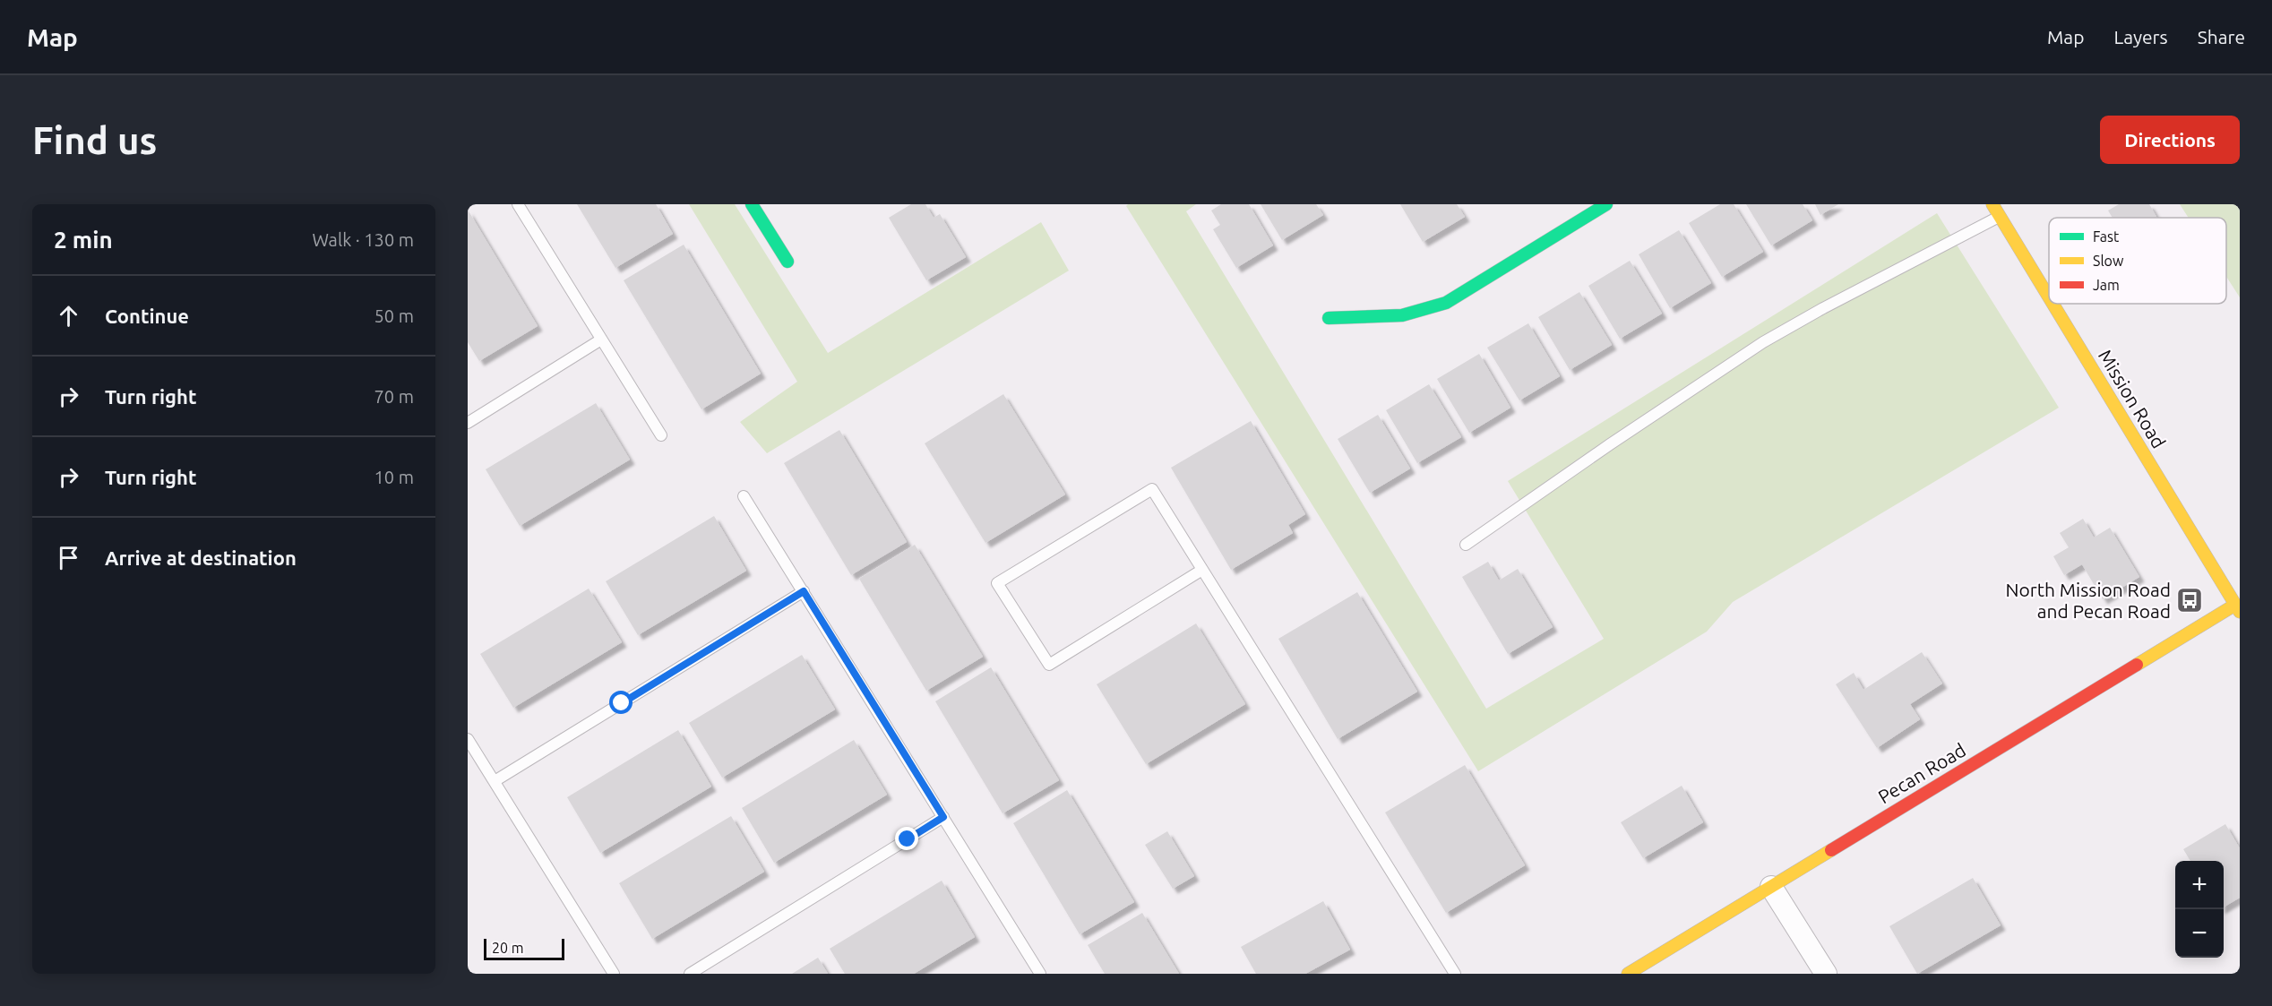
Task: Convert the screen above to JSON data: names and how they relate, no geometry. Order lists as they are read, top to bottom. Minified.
{"streets":{"street":["Mission Road","Pecan Road"]},"crossings":[["Mission Road","Pecan Road"]],"places":{"bus stop":["North Mission Road and Pecan Road"]},"legend":["Fast","Slow","Jam"],"scale_bar":"20 m","page":{"header":"Map","nav":["Map","Layers","Share"],"buttons":"Directions","title":"Find us","heading":["2 min","Walk · 130 m"],"list":[["Continue","50 m"],["Turn right","70 m"],["Turn right","10 m"],"Arrive at destination"],"map_buttons":["+","−"],"scale":"20 m"}}
